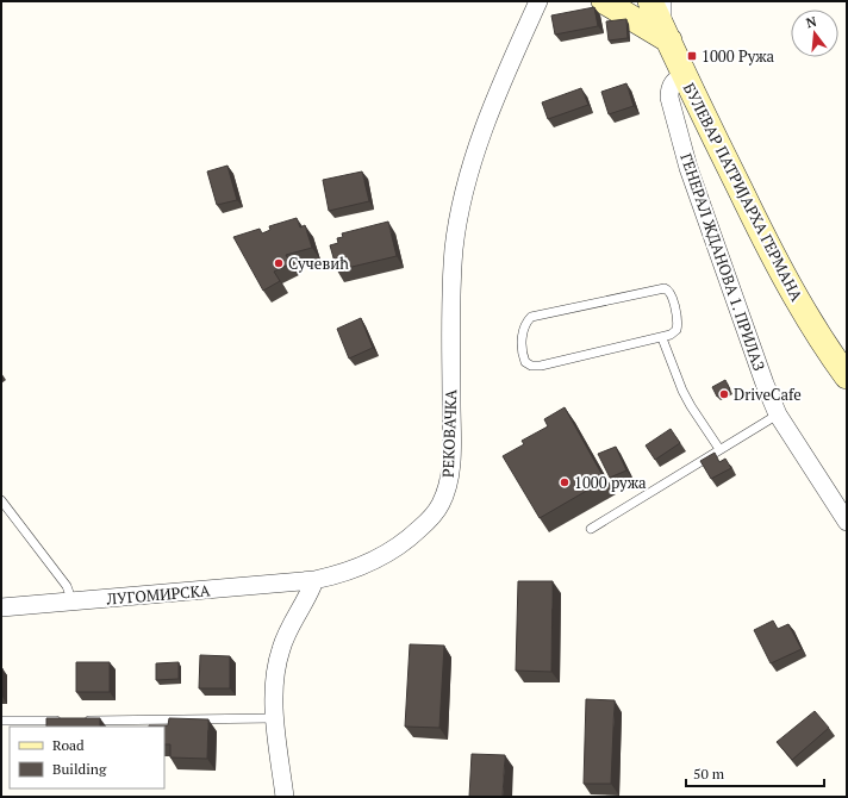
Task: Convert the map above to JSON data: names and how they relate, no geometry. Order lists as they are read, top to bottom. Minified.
{"streets":{"main road":["БУЛЕВАР ПАТРИЈАРХА ГЕРМАНА"],"street":["ГЕНЕРАЛ ЖДАНОВА 1. ПРИЛАЗ","РЕКОВАЧКА","ЛУГОМИРСКА"]},"crossings":[["БУЛЕВАР ПАТРИЈАРХА ГЕРМАНА","ГЕНЕРАЛ ЖДАНОВА 1. ПРИЛАЗ"],["РЕКОВАЧКА","ЛУГОМИРСКА"]],"places":{"transit":["1000 Ружа"],"other":["Сучевић","DriveCafe","1000 ружа"]},"legend":["Road","Building"],"scale_bar":"50 m","north":"top"}
